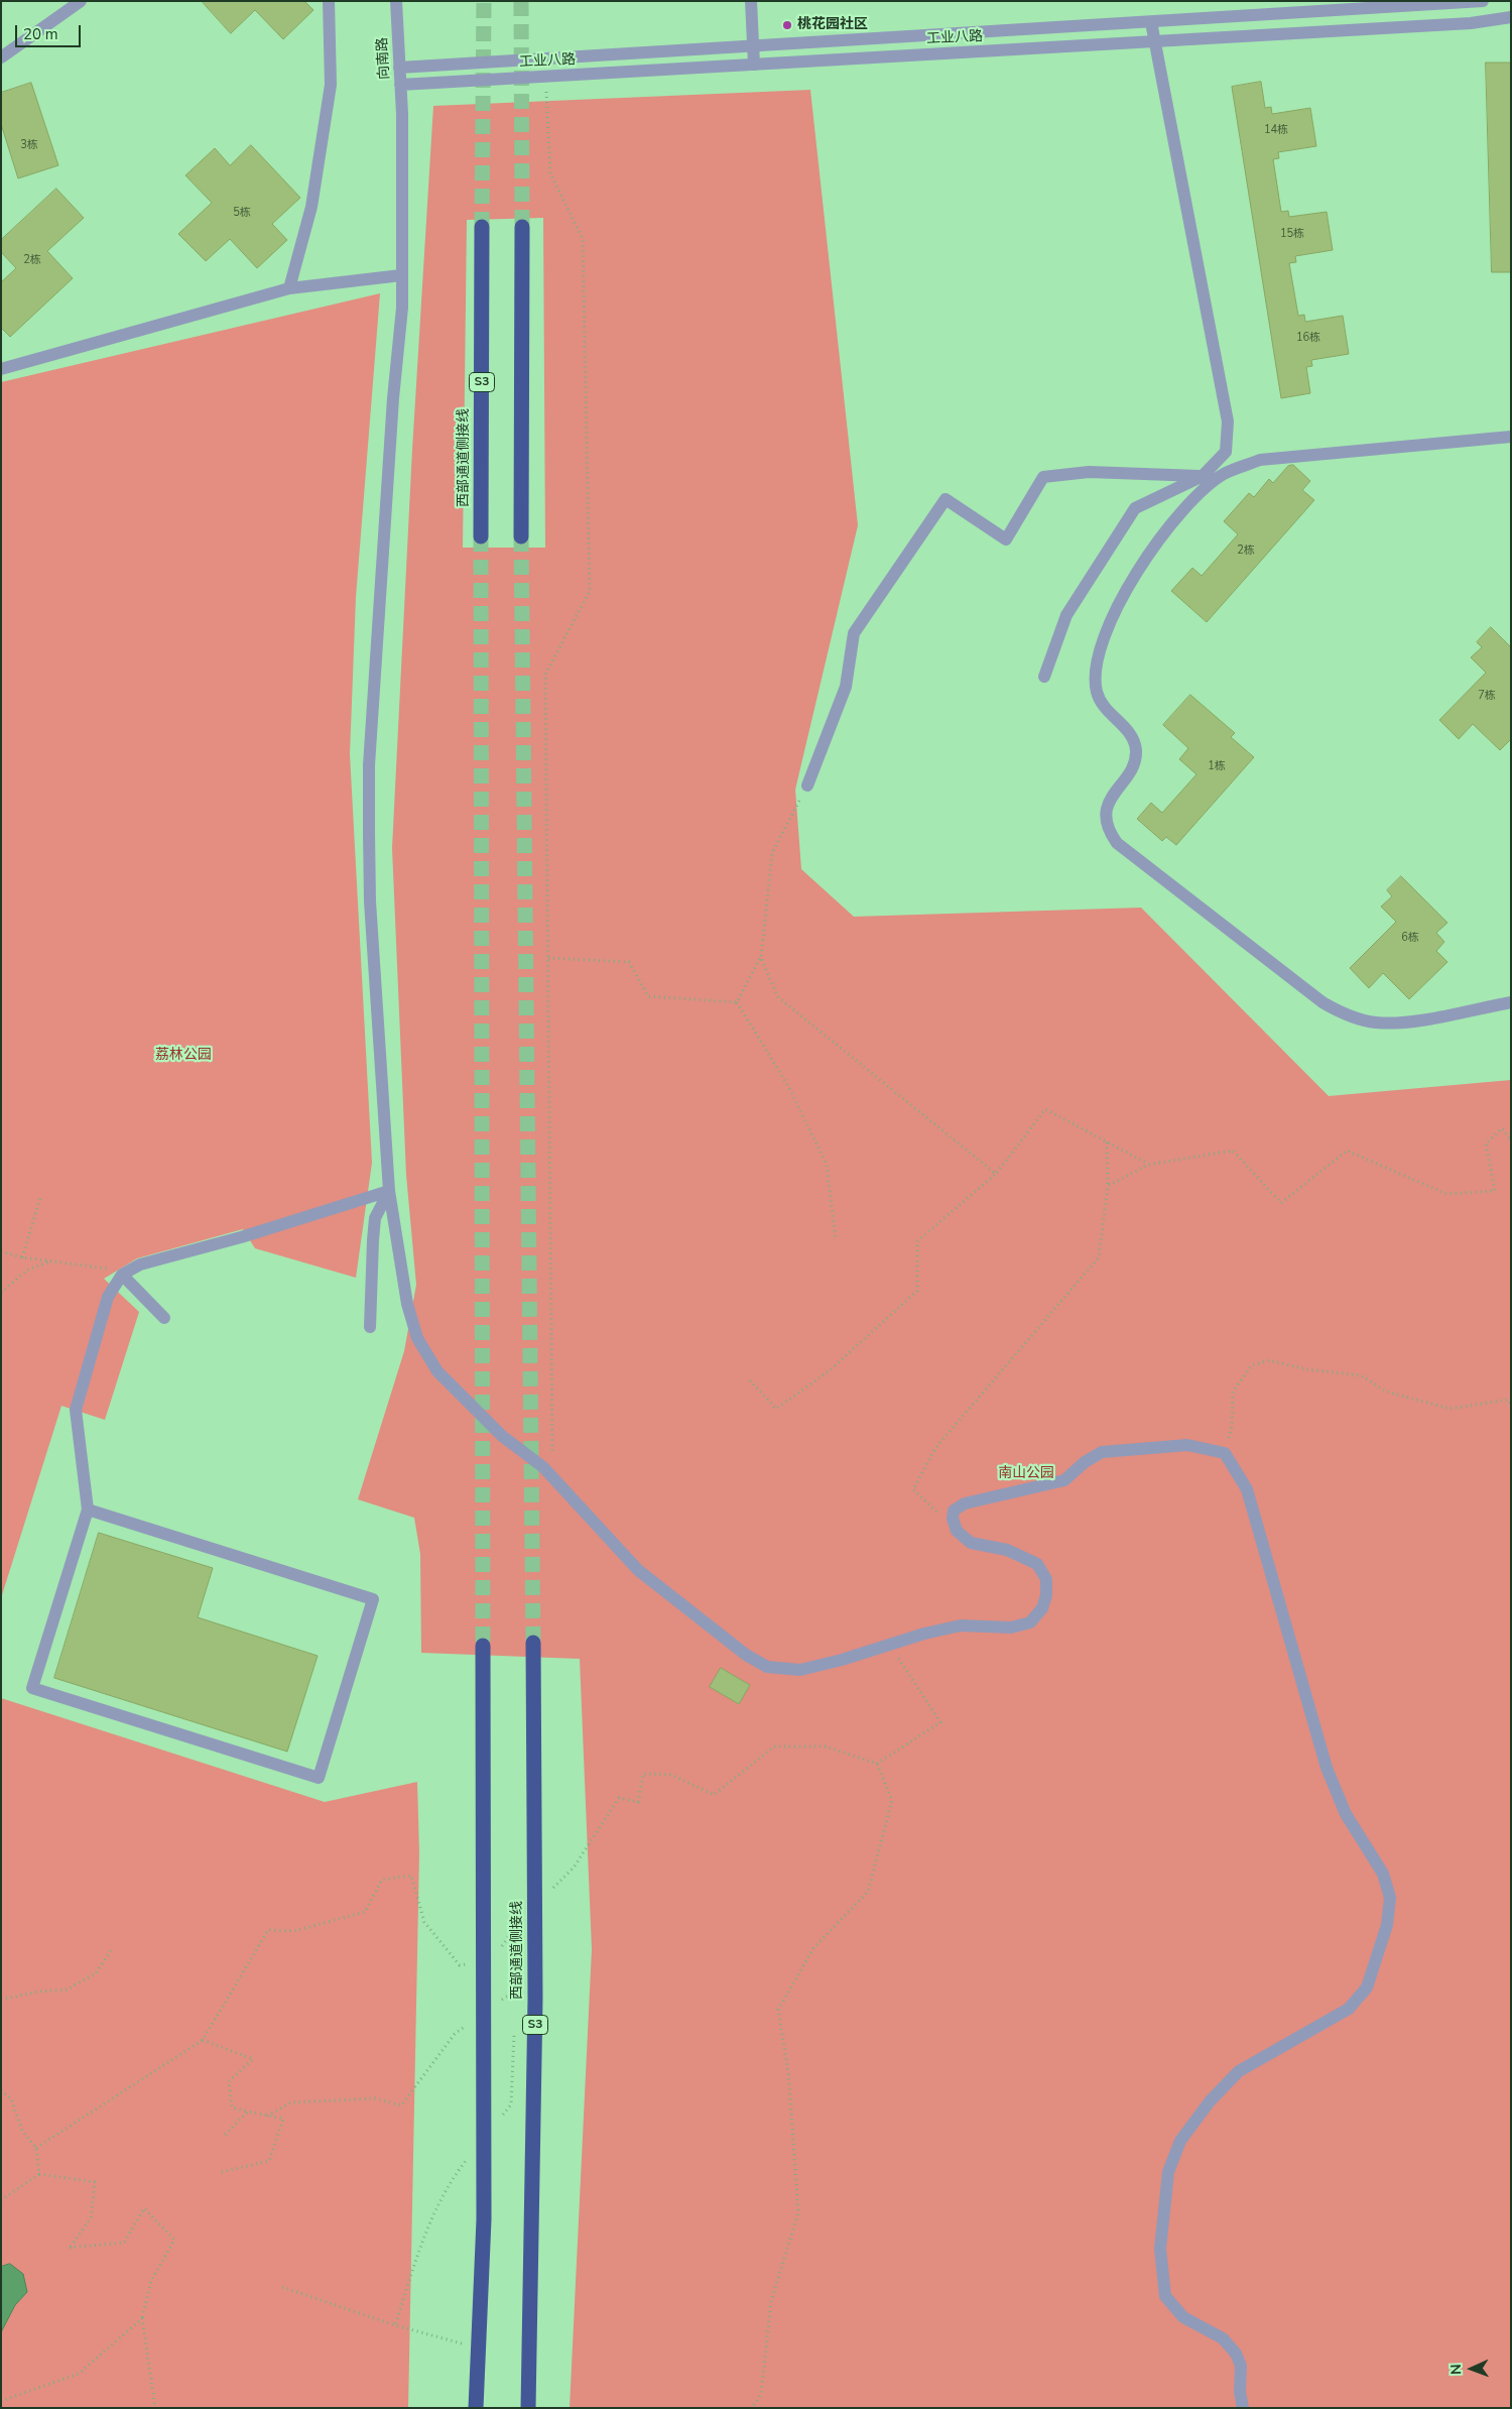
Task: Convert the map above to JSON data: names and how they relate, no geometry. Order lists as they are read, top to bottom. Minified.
{"streets":{"highway":["S3","西部通道侧接线"],"street":["工业八路","向南路"]},"crossings":[["工业八路","向南路"]],"parks":["荔林公园","南山公园"],"places":["桃花园社区"],"house_numbers":["14栋","3栋","5栋","15栋","2栋","16栋","2栋","7栋","1栋","6栋"],"scale_bar":"20 m","north":"left"}
